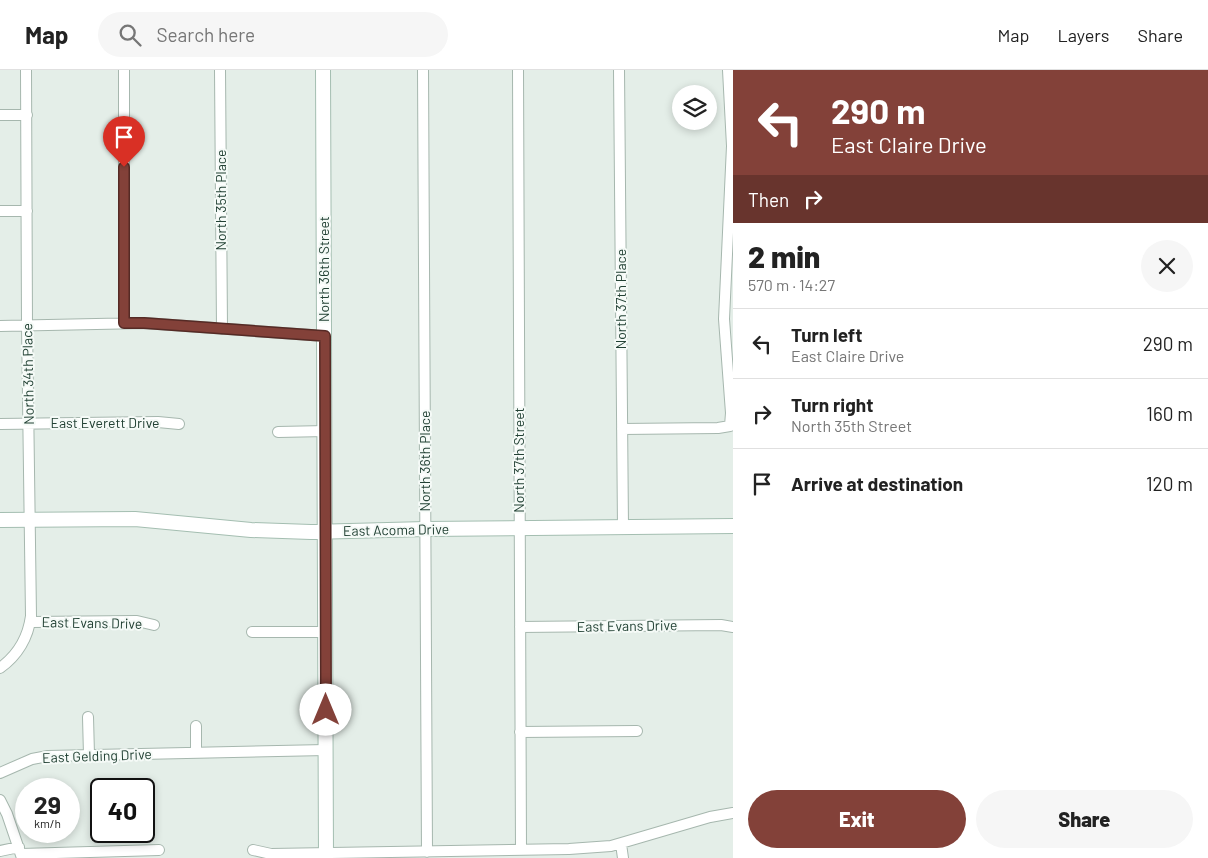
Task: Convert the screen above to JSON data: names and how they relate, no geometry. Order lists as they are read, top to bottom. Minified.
{"streets":{"street":["North 35th Place","North 36th Street","North 37th Place","North 34th Place","East Everett Drive","North 37th Street","North 36th Place","East Acoma Drive","East Evans Drive","East Gelding Drive"]},"crossings":[["North 36th Street","East Acoma Drive"],["North 36th Street","East Gelding Drive"],["North 37th Place","East Acoma Drive"],["North 34th Place","East Everett Drive"],["North 34th Place","East Acoma Drive"],["North 34th Place","East Evans Drive"],["North 37th Street","East Acoma Drive"],["North 37th Street","East Evans Drive"],["North 36th Place","East Acoma Drive"]],"page":{"header":"Map","search":"Search here","nav":["Map","Layers","Share"],"turn":["290 m","East Claire Drive"],"then":"Then","heading":["2 min","570 m · 14:27"],"list":[{"name":"Turn left","note":"East Claire Drive","value":"290 m"},{"name":"Turn right","note":"North 35th Street","value":"160 m"},{"name":"Arrive at destination","value":"120 m"}],"speed":"29 km/h","limit":"40","buttons":["Exit","Share"]}}
